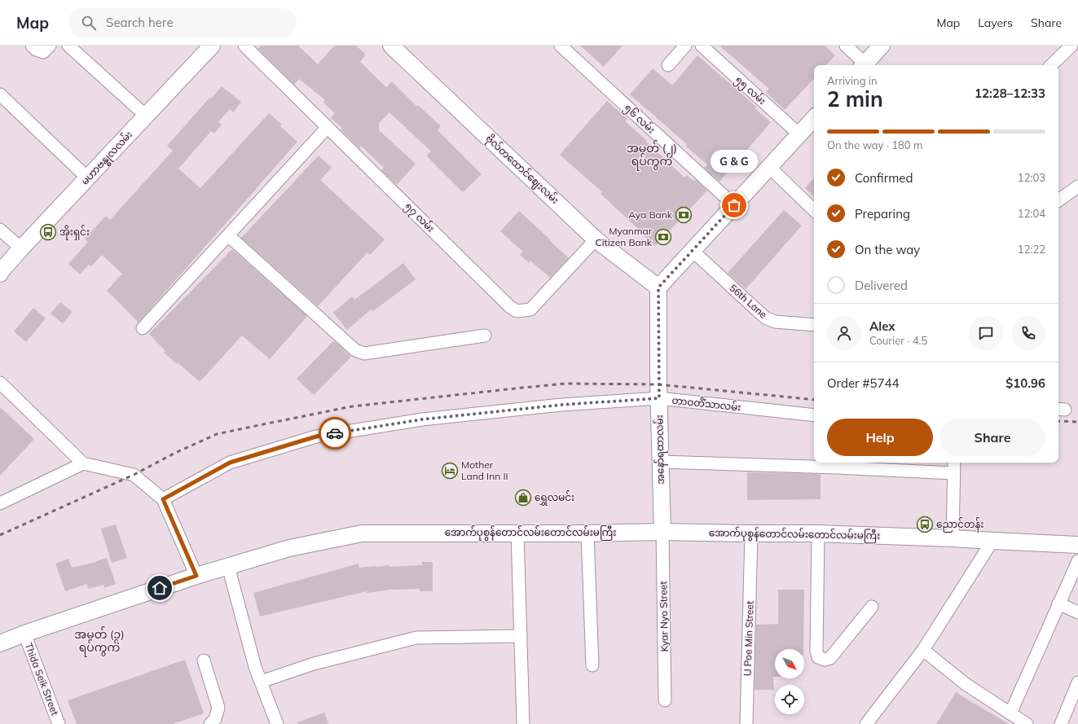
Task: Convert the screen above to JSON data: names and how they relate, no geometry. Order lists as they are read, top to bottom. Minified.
{"streets":{"main road":["မဟာဗန္ဓုလလမ်း","ဗိုလ်တထောင်ဈေးလမ်း","အနော်ရထာလမ်း","အောက်ပုစွန်တောင်လမ်းတောင်လမ်းမကြီး"],"street":["၅၅ လမ်း","၅၆ လမ်း","၅၇ လမ်း","56th Lane","တာဝတိံသာလမ်း","Kyar Nyo Street","U Poe Min Street","Thida Seik Street"]},"crossings":[["ဗိုလ်တထောင်ဈေးလမ်း","၅၇ လမ်း"],["ဗိုလ်တထောင်ဈေးလမ်း","အနော်ရထာလမ်း"],["တာဝတိံသာလမ်း","အနော်ရထာလမ်း"],["အနော်ရထာလမ်း","အောက်ပုစွန်တောင်လမ်းတောင်လမ်းမကြီး"],["အနော်ရထာလမ်း","Kyar Nyo Street"],["အောက်ပုစွန်တောင်လမ်းတောင်လမ်းမကြီး","Kyar Nyo Street"],["အောက်ပုစွန်တောင်လမ်းတောင်လမ်းမကြီး","U Poe Min Street"],["အောက်ပုစွန်တောင်လမ်းတောင်လမ်းမကြီး","Thida Seik Street"]],"districts":["အမှတ် (၂) ရပ်ကွက်","အမှတ် (၃) ရပ်ကွက်"],"places":{"other":["G & G"],"bank":["Aya Bank","Myanmar Citizen Bank"],"bus stop":["အိုးရှင်း","ညောင်တန်း"],"hotel":["Mother Land Inn II"],"shop":["ရွှေလမင်း"]},"north":"bottom right","page":{"header":"Map","search":"Search here","nav":["Map","Layers","Share"],"heading":["2 min","Arriving in","12:28–12:33"],"panel":["Alex","Courier · 4.5","Order #5744","$10.96"],"bar":"On the way · 180 m","bubble":"G & G","list":[["Confirmed","12:03"],["Preparing","12:04"],["On the way","12:22"],"Delivered"],"buttons":["Help","Share"]}}
